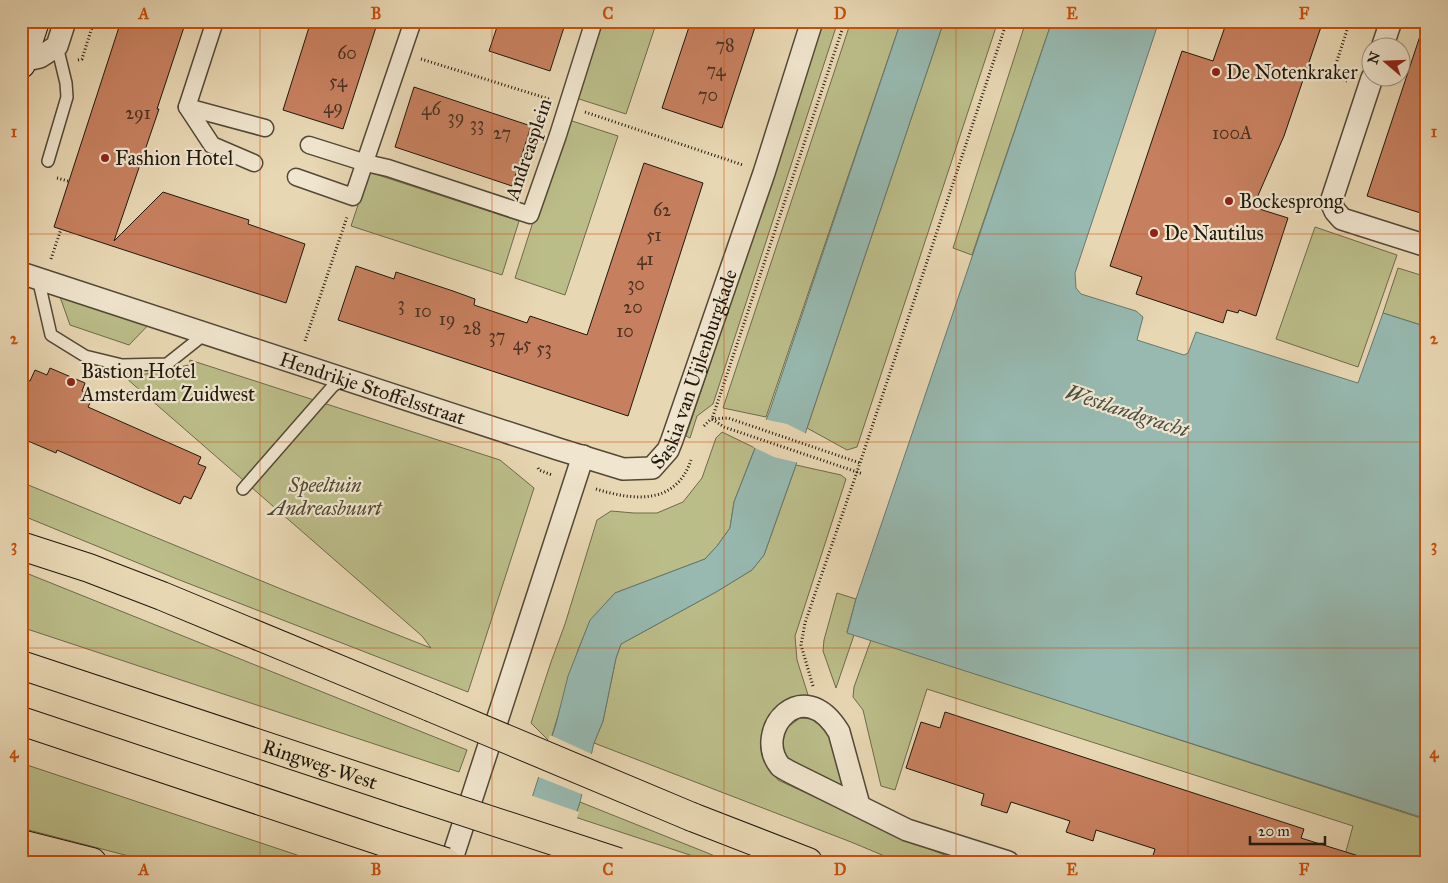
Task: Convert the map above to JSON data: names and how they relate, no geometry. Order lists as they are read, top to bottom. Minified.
{"streets":{"highway":["Ringweg-West"],"street":["Andreasplein","Saskia van Uijlenburgkade","Hendrikje Stoffelsstraat"]},"crossings":[["Saskia van Uijlenburgkade","Hendrikje Stoffelsstraat"]],"water":["Westlandgracht"],"parks":["Speeltuin Andreasbuurt"],"places":["De Notenkraker","Fashion Hotel","Bockesprong","De Nautilus","Bastion Hotel Amsterdam Zuidwest"],"house_numbers":["78","60","74","54","70","49","46","291","39","33","27","100A","62","51","41","30","3","20","10","19","28","10","37","45","53"],"scale_bar":"20 m","north":"left","grid":{"columns":["A","B","C","D","E","F"],"rows":["1","2","3","4"]}}
